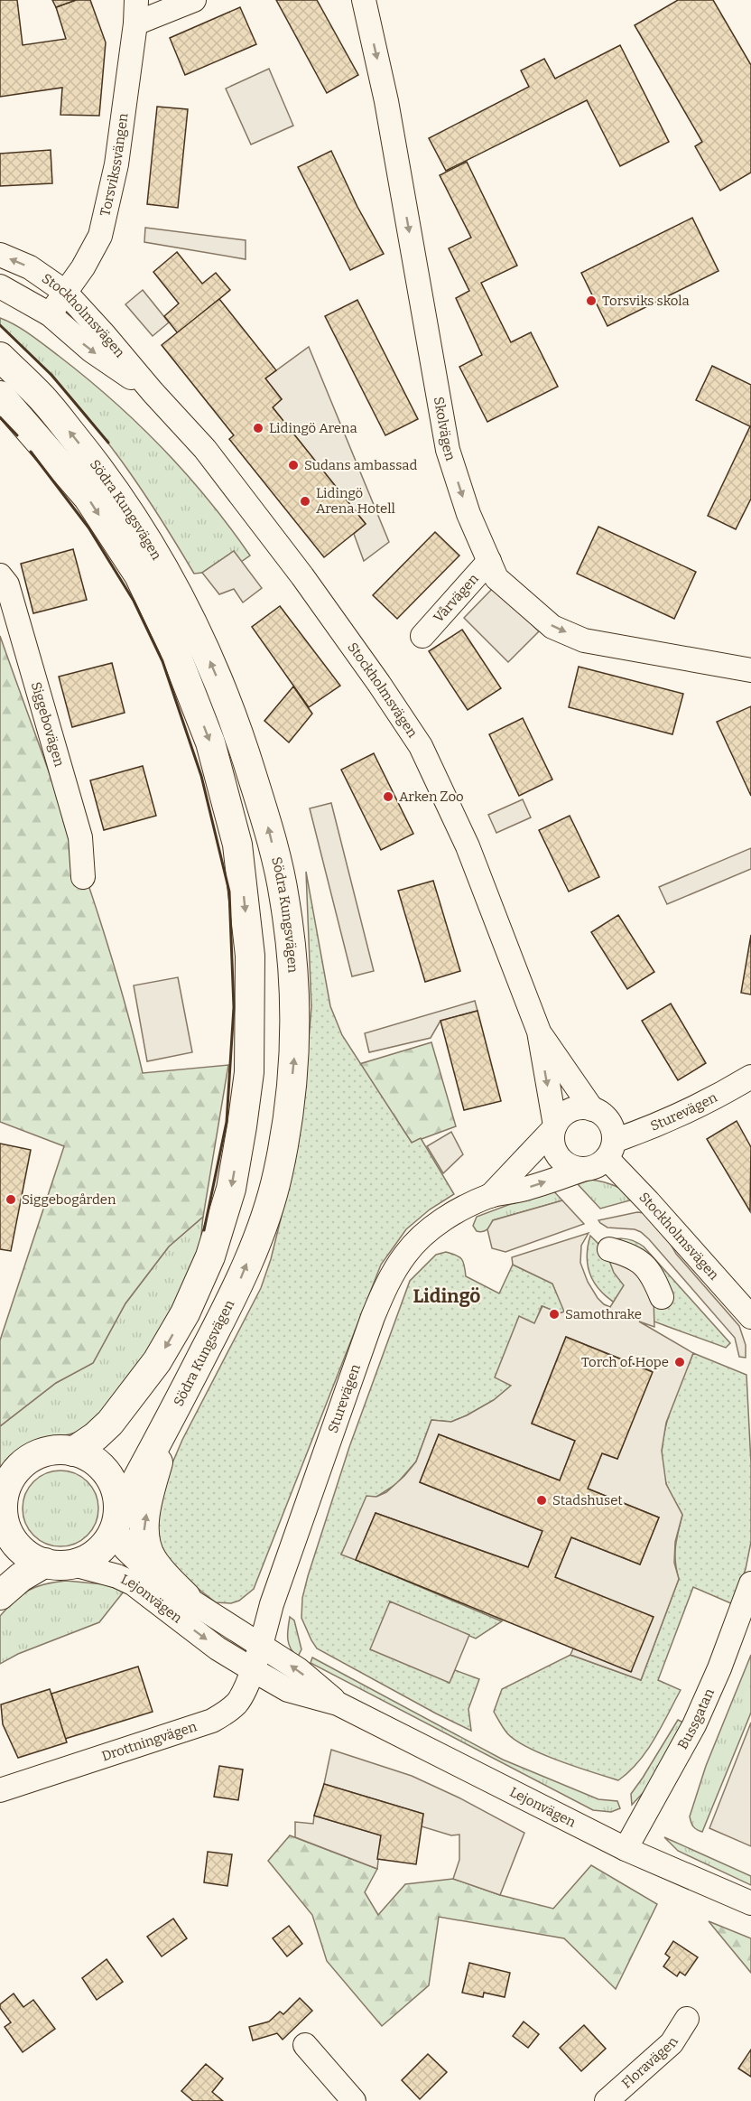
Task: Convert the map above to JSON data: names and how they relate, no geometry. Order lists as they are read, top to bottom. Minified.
{"streets":{"main road":["Södra Kungsvägen"],"street":["Torsvikssvängen","Stockholmsvägen","Skolvägen","Vårvägen","Siggebovägen","Sturevägen","Lejonvägen","Bussgatan","Drottningvägen","Floravägen"]},"crossings":[["Torsvikssvängen","Stockholmsvägen"],["Stockholmsvägen","Sturevägen"],["Skolvägen","Vårvägen"],["Södra Kungsvägen","Lejonvägen"],["Sturevägen","Lejonvägen"],["Sturevägen","Drottningvägen"],["Lejonvägen","Bussgatan"],["Lejonvägen","Drottningvägen"]],"one_way":["Skolvägen"],"districts":["Lidingö"],"places":["Torsviks skola","Lidingö Arena","Sudans ambassad","Lidingö Arena Hotell","Arken Zoo","Siggebogården","Samothrake","Torch of Hope","Stadshuset"]}
